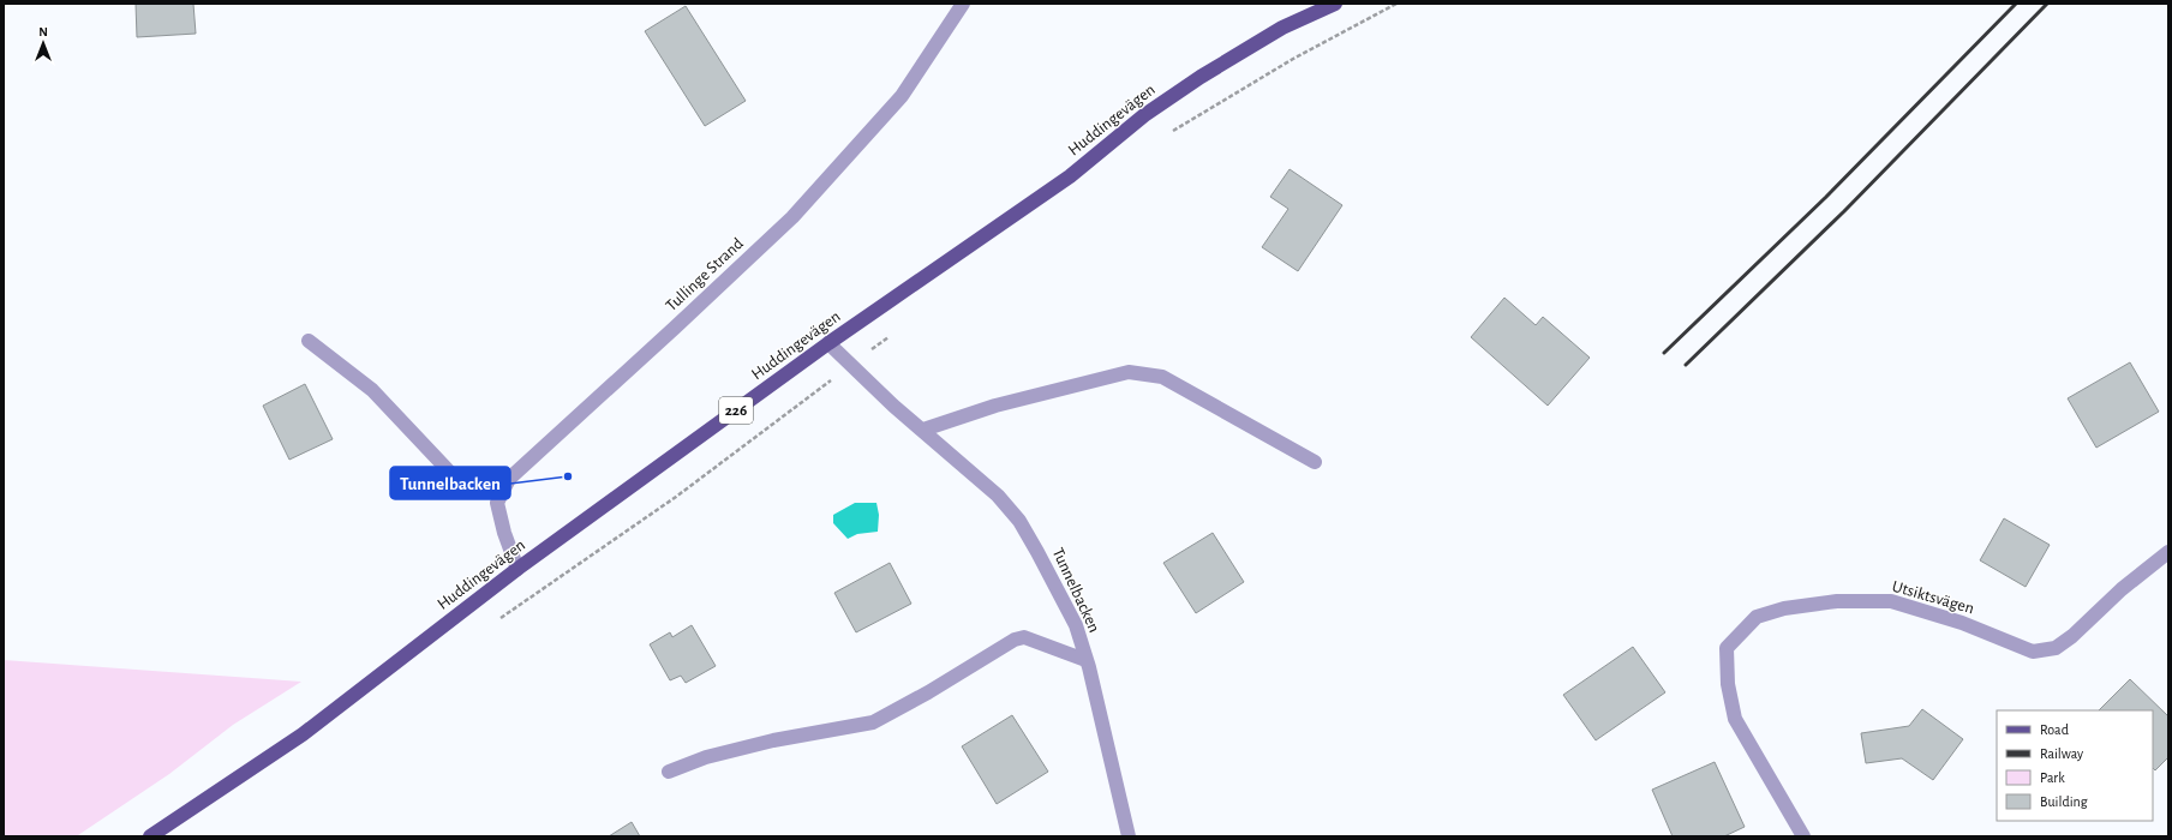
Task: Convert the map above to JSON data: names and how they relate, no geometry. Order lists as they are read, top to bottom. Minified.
{"streets":{"main road":["Huddingevägen","226"],"street":["Tullinge Strand","Tunnelbacken","Utsiktsvägen"]},"crossings":[["Huddingevägen","Tullinge Strand"],["Huddingevägen","Tunnelbacken"]],"places":["Tunnelbacken"],"legend":["Road","Railway","Park","Building"],"north":"top"}
